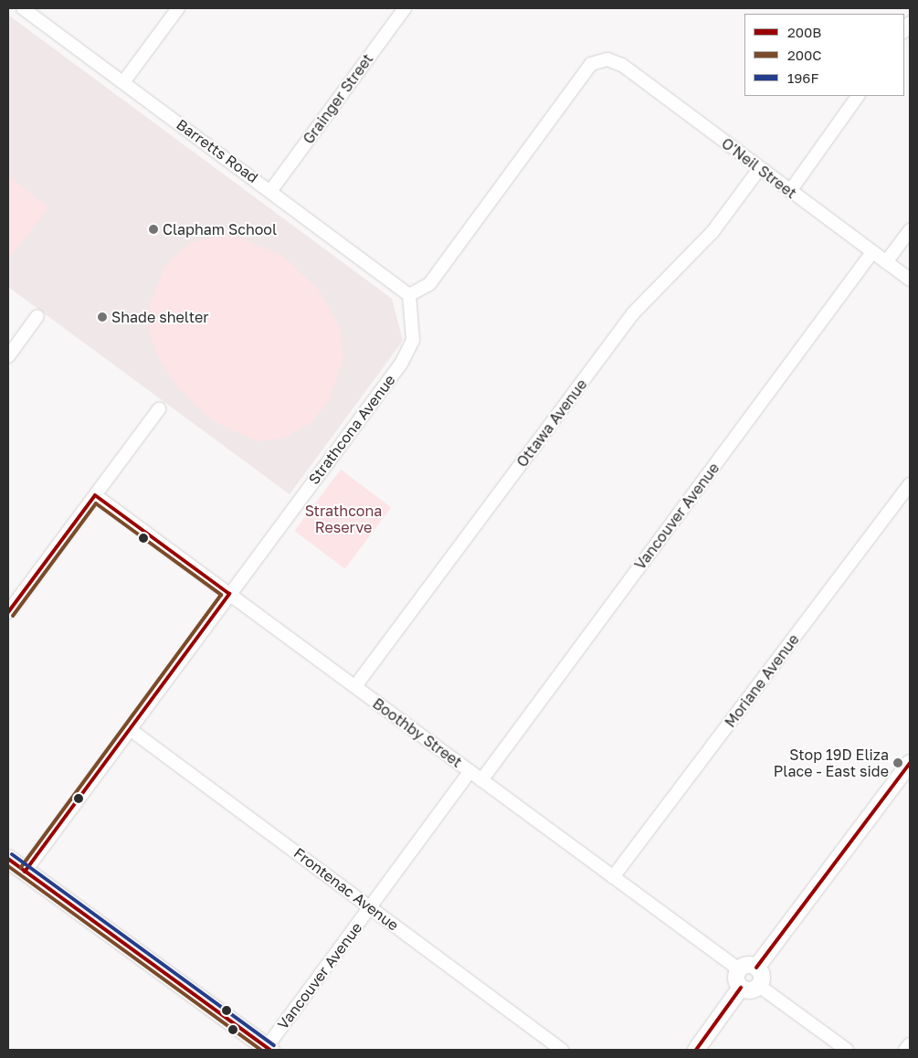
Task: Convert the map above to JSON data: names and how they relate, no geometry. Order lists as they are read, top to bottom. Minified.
{"streets":{"street":["Grainger Street","Barretts Road","O'Neil Street","Ottawa Avenue","Strathcona Avenue","Vancouver Avenue","Moriane Avenue","Boothby Street","Frontenac Avenue"]},"crossings":[["Grainger Street","Barretts Road"],["Barretts Road","O'Neil Street"],["Barretts Road","Strathcona Avenue"],["O'Neil Street","Ottawa Avenue"],["O'Neil Street","Strathcona Avenue"],["O'Neil Street","Vancouver Avenue"],["Ottawa Avenue","Boothby Street"],["Strathcona Avenue","Boothby Street"],["Strathcona Avenue","Frontenac Avenue"],["Vancouver Avenue","Boothby Street"],["Vancouver Avenue","Frontenac Avenue"],["Moriane Avenue","Boothby Street"]],"parks":["Strathcona Reserve"],"places":["Clapham School","Shade shelter","Stop 19D Eliza Place - East side"],"lines":["transit line 200B","transit line 200C","transit line 196F"],"legend":["200B","200C","196F"]}
